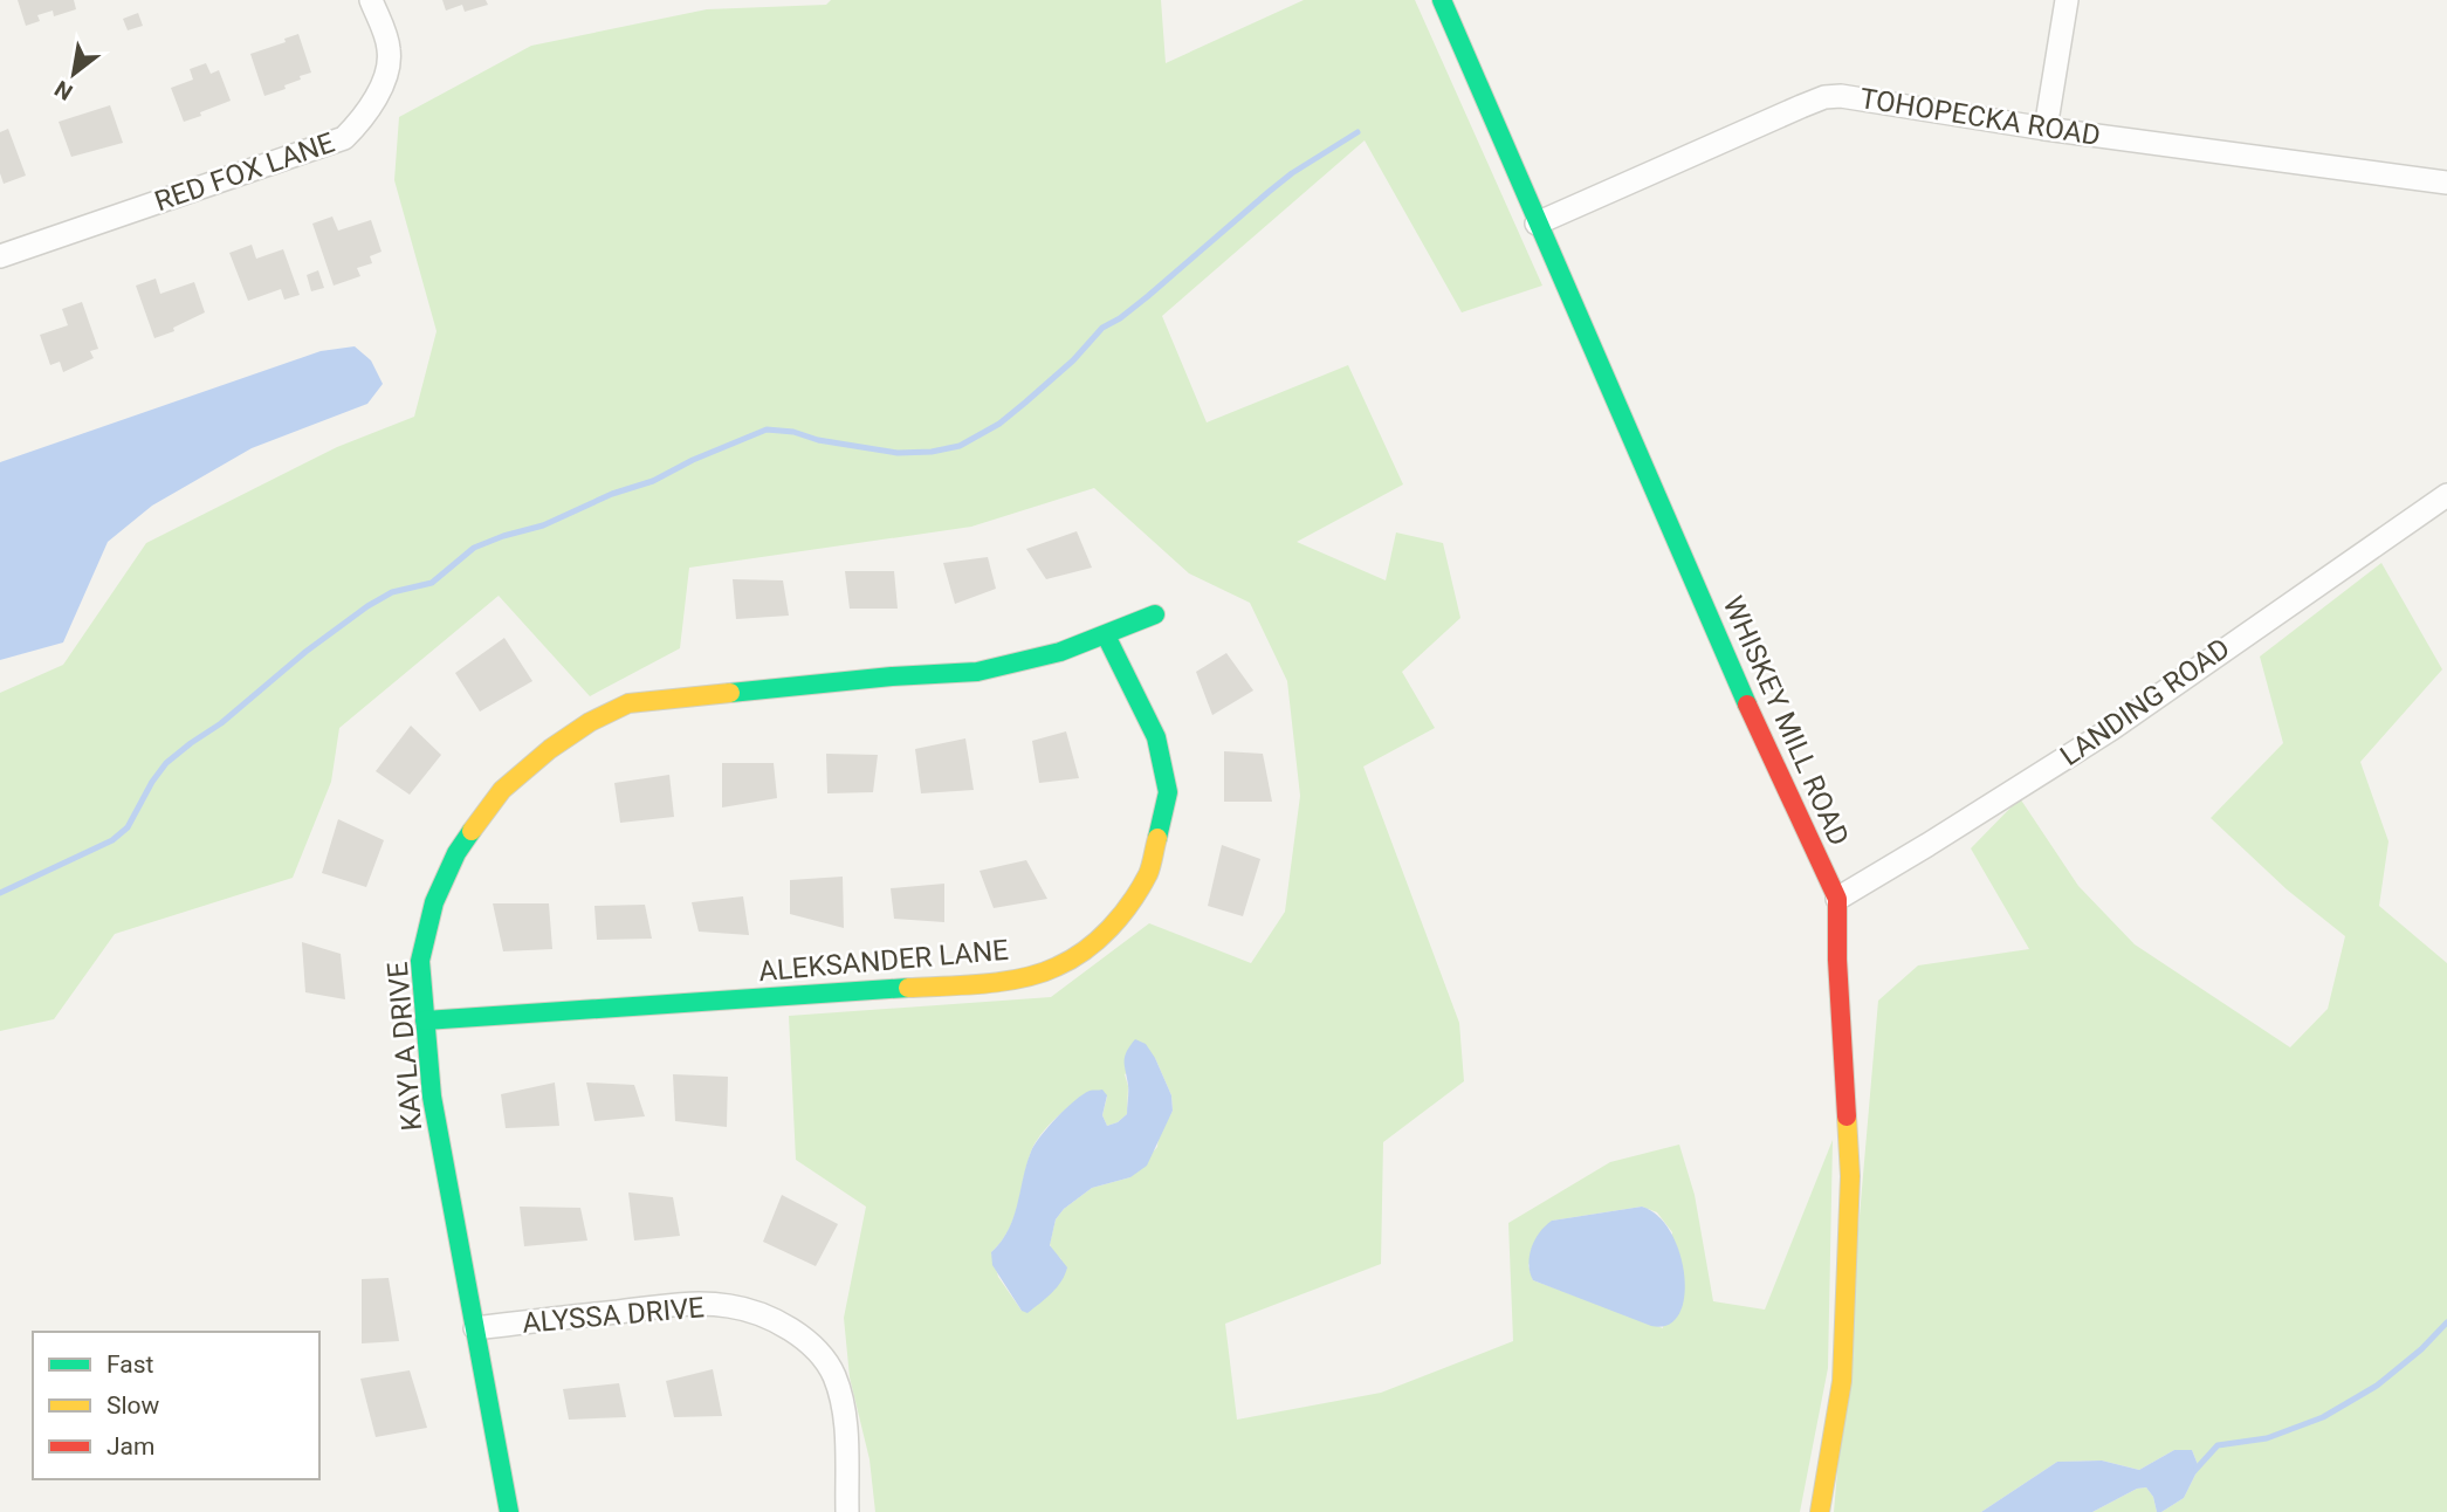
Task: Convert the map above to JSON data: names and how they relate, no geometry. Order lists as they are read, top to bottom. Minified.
{"streets":{"street":["TOHOPECKA ROAD","RED FOX LANE","LANDING ROAD","WHISKEY MILL ROAD","ALEKSANDER LANE","KAYLA DRIVE","ALYSSA DRIVE"]},"crossings":[["TOHOPECKA ROAD","WHISKEY MILL ROAD"],["LANDING ROAD","WHISKEY MILL ROAD"],["ALEKSANDER LANE","KAYLA DRIVE"],["KAYLA DRIVE","ALYSSA DRIVE"]],"legend":["Fast","Slow","Jam"],"north":"bottom left"}
